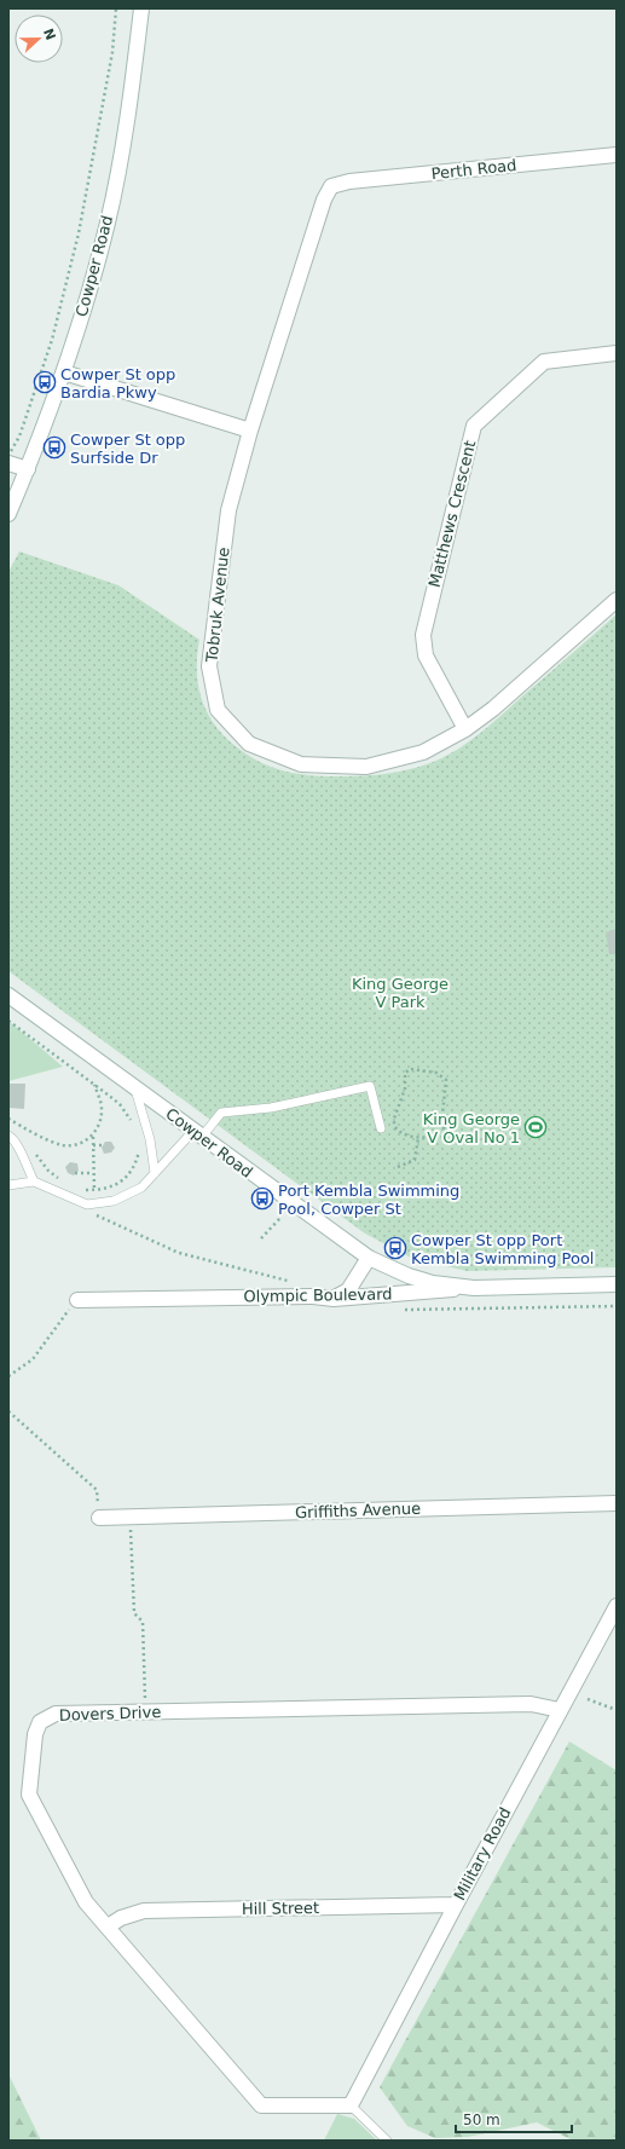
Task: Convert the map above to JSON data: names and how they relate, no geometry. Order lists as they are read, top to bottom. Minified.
{"streets":{"street":["Perth Road","Cowper Road","Matthews Crescent","Tobruk Avenue","Olympic Boulevard","Griffiths Avenue","Dovers Drive","Military Road","Hill Street"]},"crossings":[["Perth Road","Tobruk Avenue"],["Cowper Road","Olympic Boulevard"],["Matthews Crescent","Tobruk Avenue"],["Dovers Drive","Military Road"],["Dovers Drive","Hill Street"],["Military Road","Hill Street"]],"parks":["King George V Park"],"places":{"bus stop":["Cowper St opp Bardia Pkwy","Cowper St opp Surfside Dr","Port Kembla Swimming Pool, Cowper St","Cowper St opp Port Kembla Swimming Pool"],"sports":["King George V Oval No 1"]},"scale_bar":"50 m","north":"right"}
